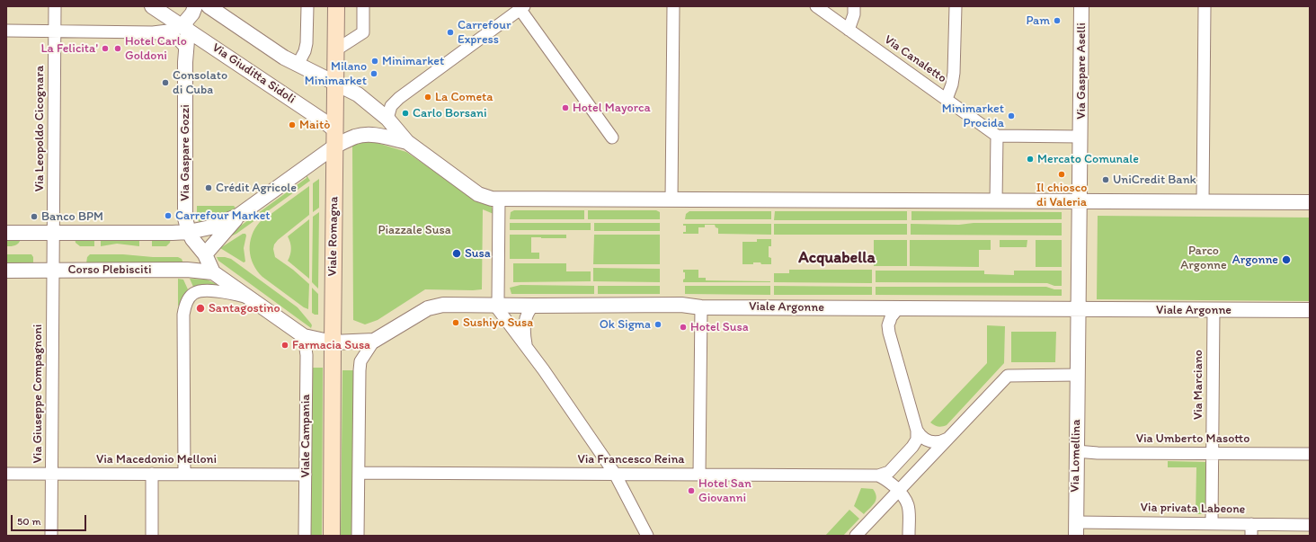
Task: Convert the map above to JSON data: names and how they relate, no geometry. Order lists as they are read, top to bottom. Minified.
{"streets":{"main road":["Viale Romagna"],"street":["Via Canaletto","Via Gaspare Aselli","Via Giuditta Sidoli","Via Leopoldo Cicognara","Via Gaspare Gozzi","Corso Plebisciti","Viale Argonne","Via Marciano","Via Giuseppe Compagnoni","Viale Campania","Via Umberto Masotto","Via Lomellina","Via Macedonio Melloni","Via Francesco Reina","Via privata Labeone"]},"crossings":[["Via Giuditta Sidoli","Viale Romagna"],["Via Leopoldo Cicognara","Via Giuseppe Compagnoni"],["Corso Plebisciti","Via Giuseppe Compagnoni"],["Viale Argonne","Via Marciano"],["Viale Argonne","Via Lomellina"],["Via Marciano","Via Umberto Masotto"],["Via Marciano","Via privata Labeone"],["Via Giuseppe Compagnoni","Via Macedonio Melloni"],["Viale Campania","Via Macedonio Melloni"],["Via Umberto Masotto","Via Lomellina"],["Via Lomellina","Via privata Labeone"]],"districts":["Acquabella"],"parks":["Piazzale Susa","Parco Argonne"],"places":["Pam","Carrefour Express","La Felicita'","Hotel Carlo Goldoni","Minimarket","Milano Minimarket","Consolato di Cuba","La Cometa","Hotel Mayorca","Carlo Borsani","Minimarket Procida","Maitò","Mercato Comunale","Il chiosco di Valeria","UniCredit Bank","Crédit Agricole","Carrefour Market","Banco BPM","Susa","Argonne","Santagostino","Sushiyo Susa","Ok Sigma","Hotel Susa","Farmacia Susa","Hotel San Giovanni"],"scale_bar":"50 m"}
